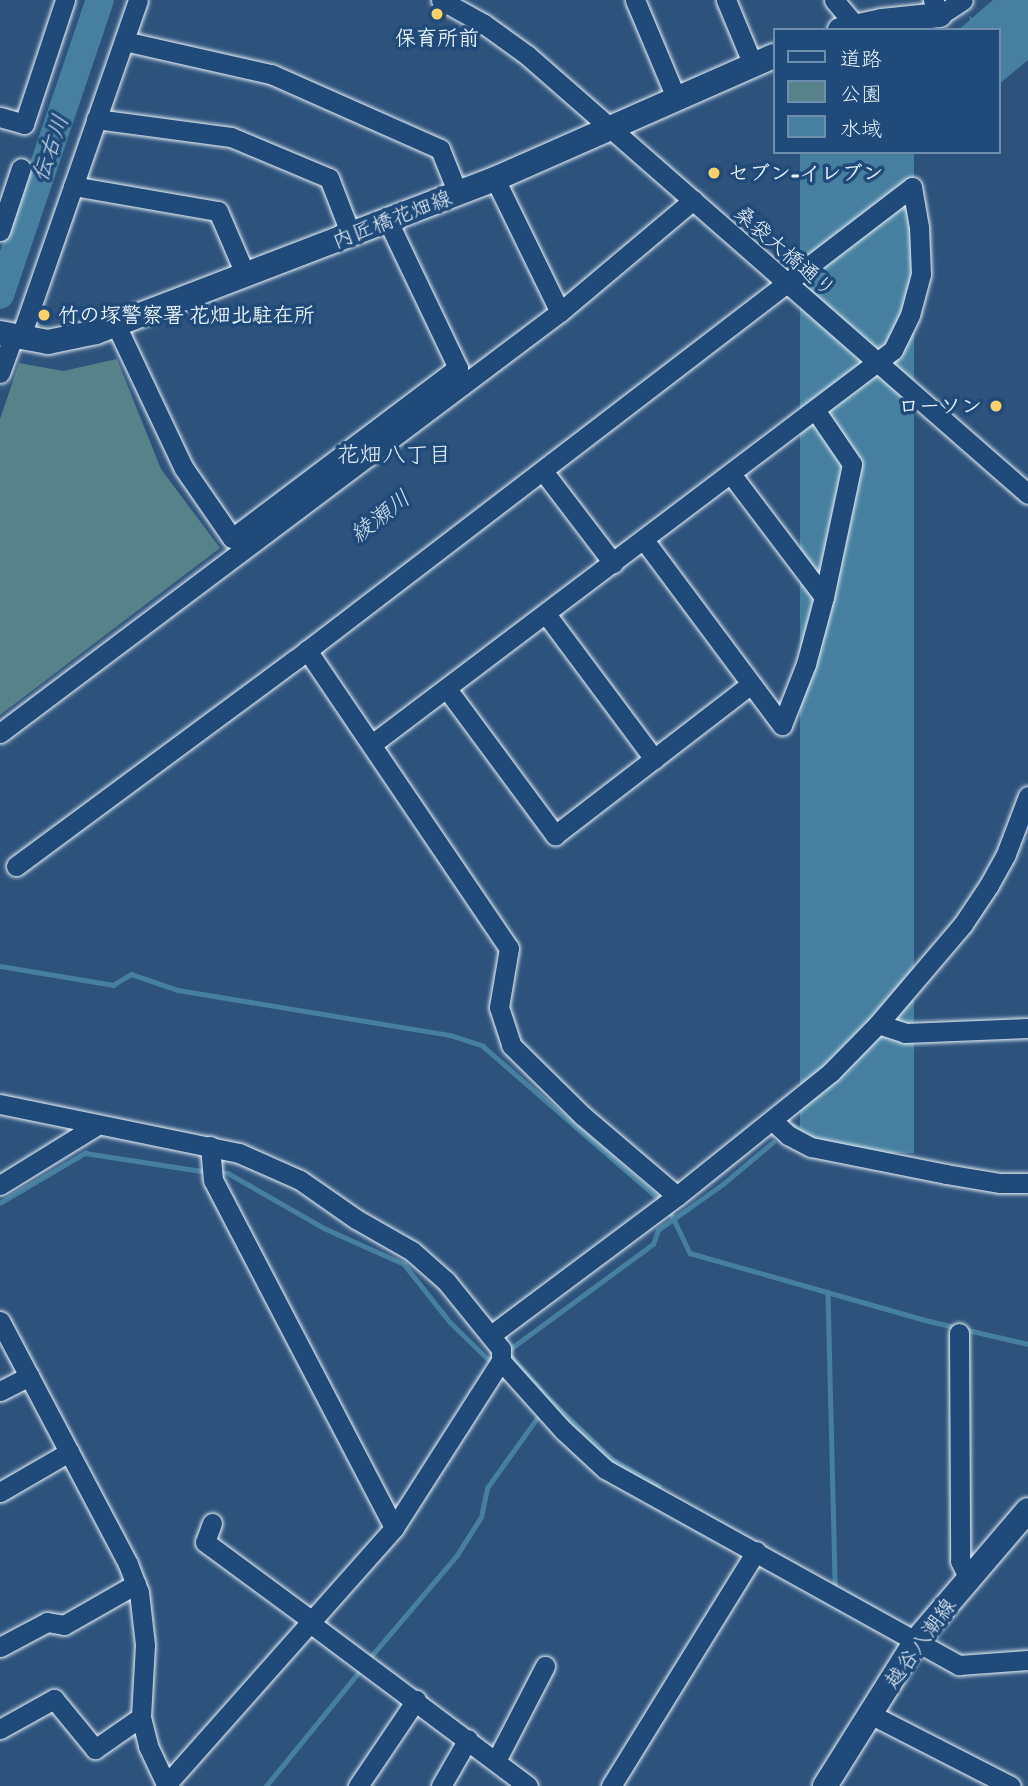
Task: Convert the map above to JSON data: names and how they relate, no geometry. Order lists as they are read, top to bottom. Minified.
{"streets":{"main road":["内匠橋花畑線","越谷八潮線"],"street":["桑袋大橋通り"]},"crossings":[["内匠橋花畑線","桑袋大橋通り"]],"districts":["花畑八丁目"],"water":["伝右川","綾瀬川"],"places":["保育所前","セブン-イレブン","竹の塚警察署 花畑北駐在所","ローソン"],"legend":["道路","公園","水域"]}
